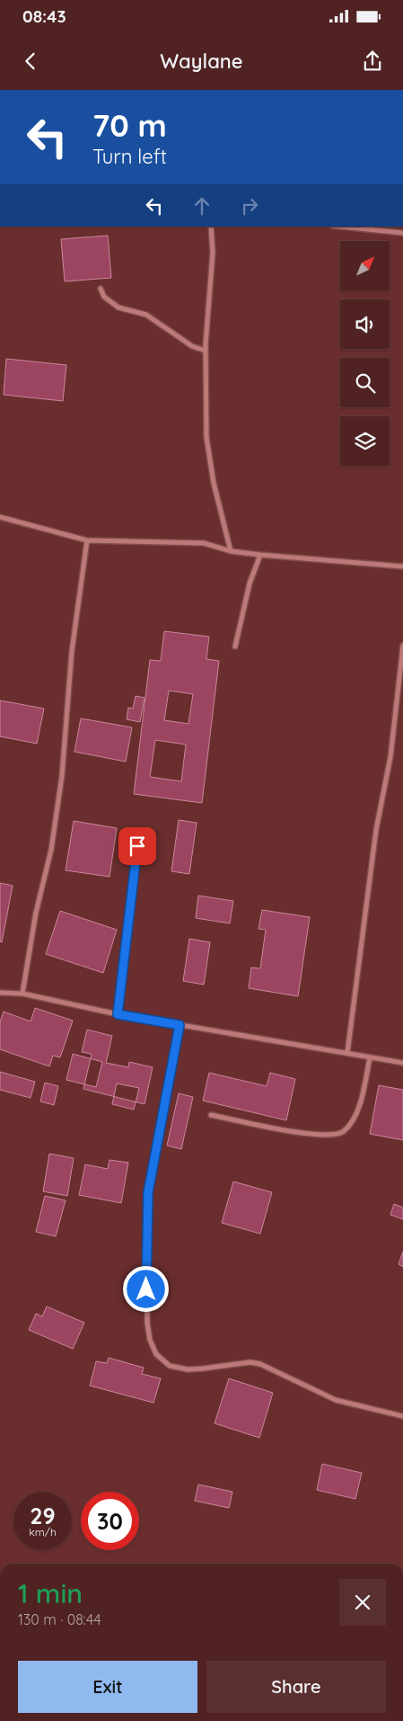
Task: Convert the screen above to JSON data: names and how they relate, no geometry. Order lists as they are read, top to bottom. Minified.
{"north":"top right","page":{"status":"08:43","header":"Waylane","turn":["70 m","Turn left"],"speed":"29 km/h","limit":"30","heading":["1 min","130 m · 08:44"],"buttons":["Exit","Share"]}}
